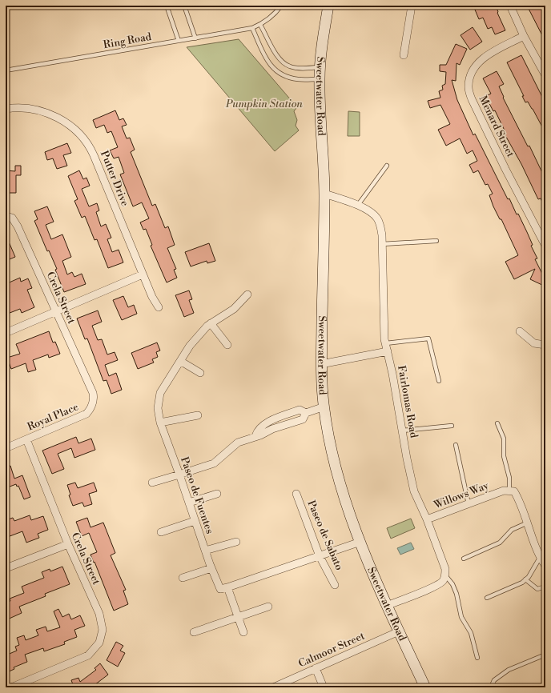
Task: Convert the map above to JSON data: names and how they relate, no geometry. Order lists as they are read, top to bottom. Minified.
{"streets":{"main road":["Sweetwater Road"],"street":["Menard Street","Putter Drive","Crela Street","Fairlomas Road","Royal Place","Paseo de Fuentes","Willows Way","Paseo de Sabato","Calmoor Street"],"lane":["Ring Road"]},"crossings":[["Sweetwater Road","Fairlomas Road"],["Sweetwater Road","Calmoor Street"],["Crela Street","Royal Place"],["Fairlomas Road","Willows Way"]],"parks":["Pumpkin Station"]}
